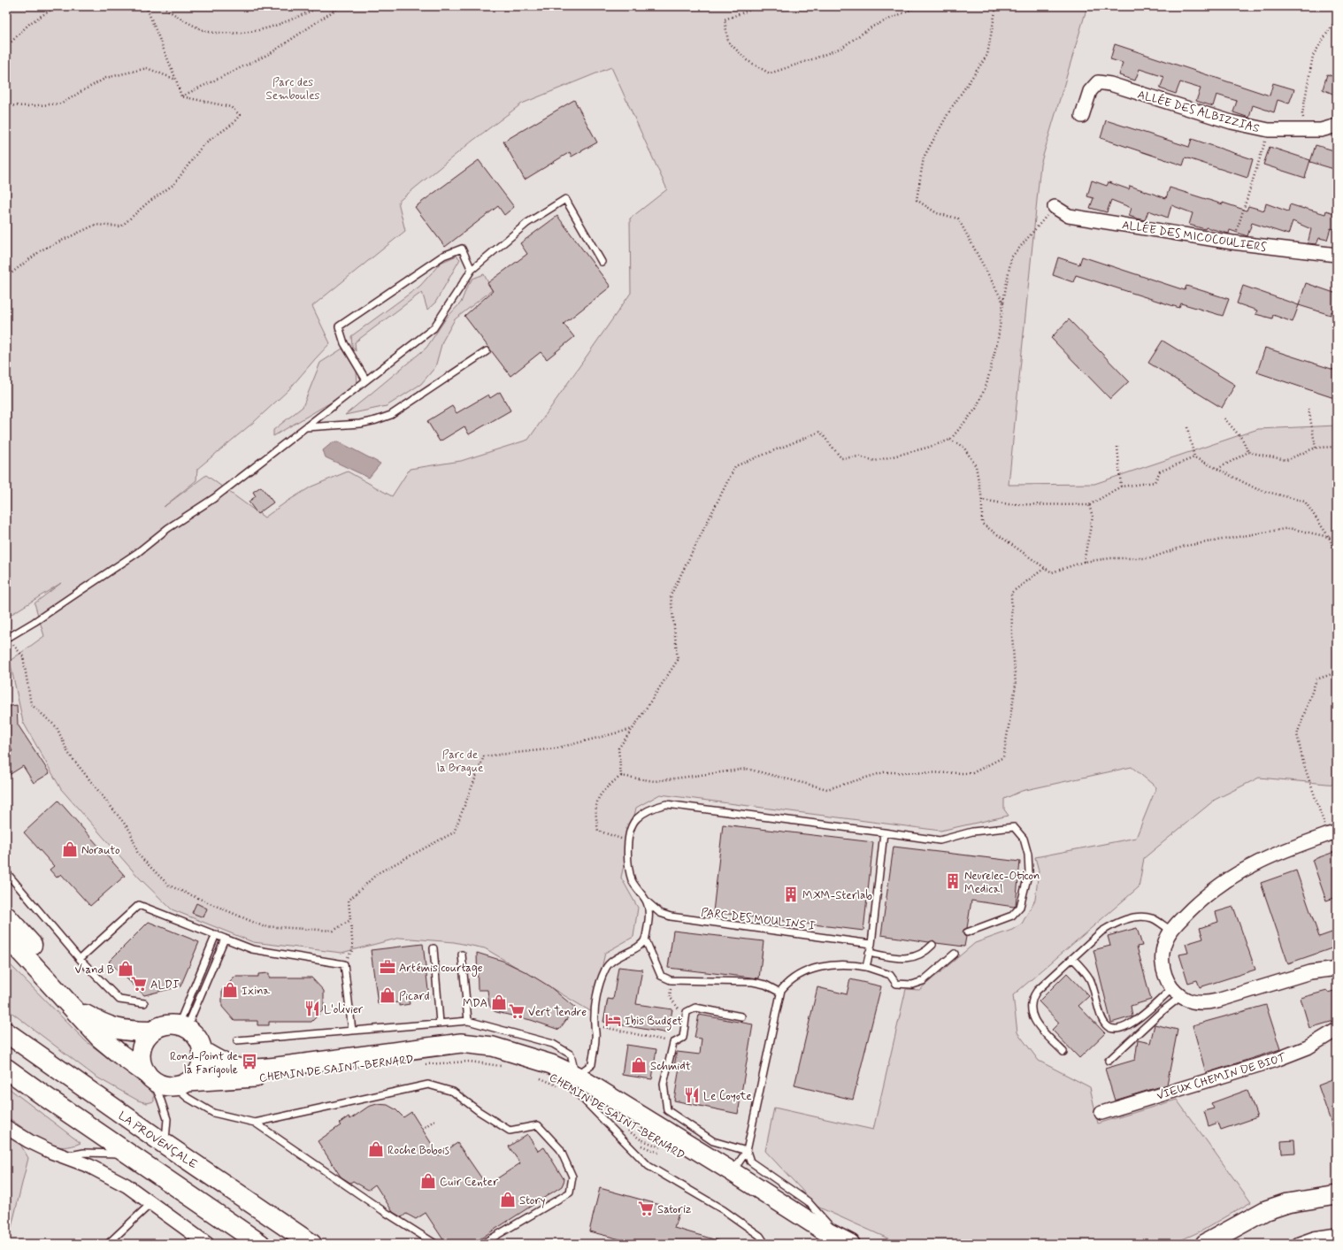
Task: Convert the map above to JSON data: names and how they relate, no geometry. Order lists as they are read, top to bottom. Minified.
{"streets":{"main road":["CHEMIN DE SAINT-BERNARD","LA PROVENÇALE"],"street":["ALLÉE DES ALBIZZIAS","ALLÉE DES MICOCOULIERS","VIEUX CHEMIN DE BIOT"],"lane":["PARC DES MOULINS I"]},"parks":["Parc des Semboules","Parc de la Brague"],"places":{"shop":["Norauto","V and B","Ixina","Picard","MDA","Schmidt","Roche Bobois","Cuir Center","Story"],"building":["Neurelec-Oticon Medical","MXM-Sterlab"],"office":["Artémis courtage"],"supermarket":["ALDI","Vert Tendre","Satoriz"],"restaurant":["L'olivier","Le Coyote"],"hotel":["Ibis Budget"],"bus stop":["Rond-Point de la Farigoule"]}}
